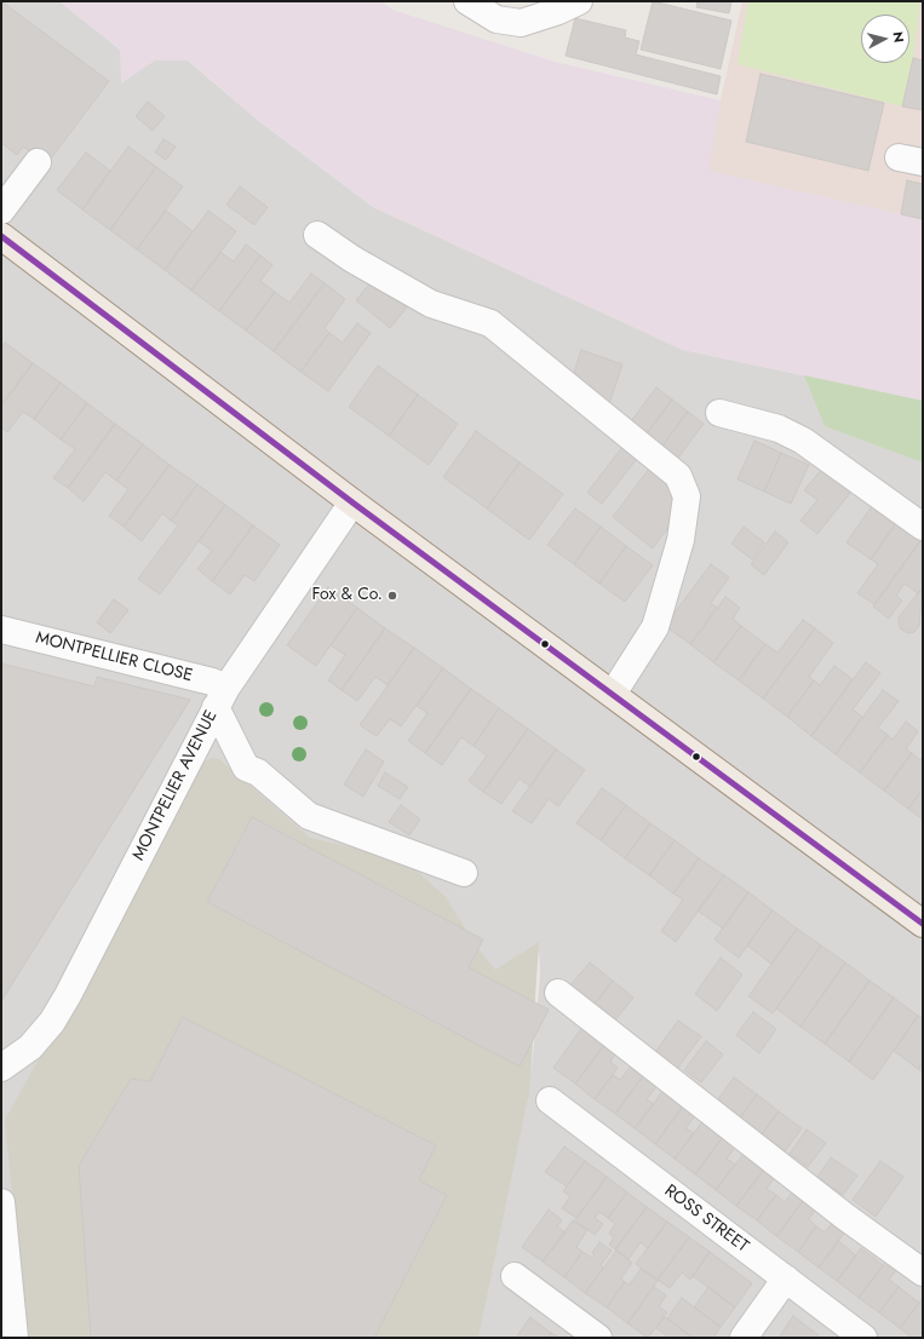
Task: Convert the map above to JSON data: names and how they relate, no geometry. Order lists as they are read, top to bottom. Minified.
{"streets":{"street":["MONTPELLIER CLOSE","MONTPELIER AVENUE","ROSS STREET"]},"crossings":[["MONTPELLIER CLOSE","MONTPELIER AVENUE"]],"places":["Fox & Co."],"north":"right"}
